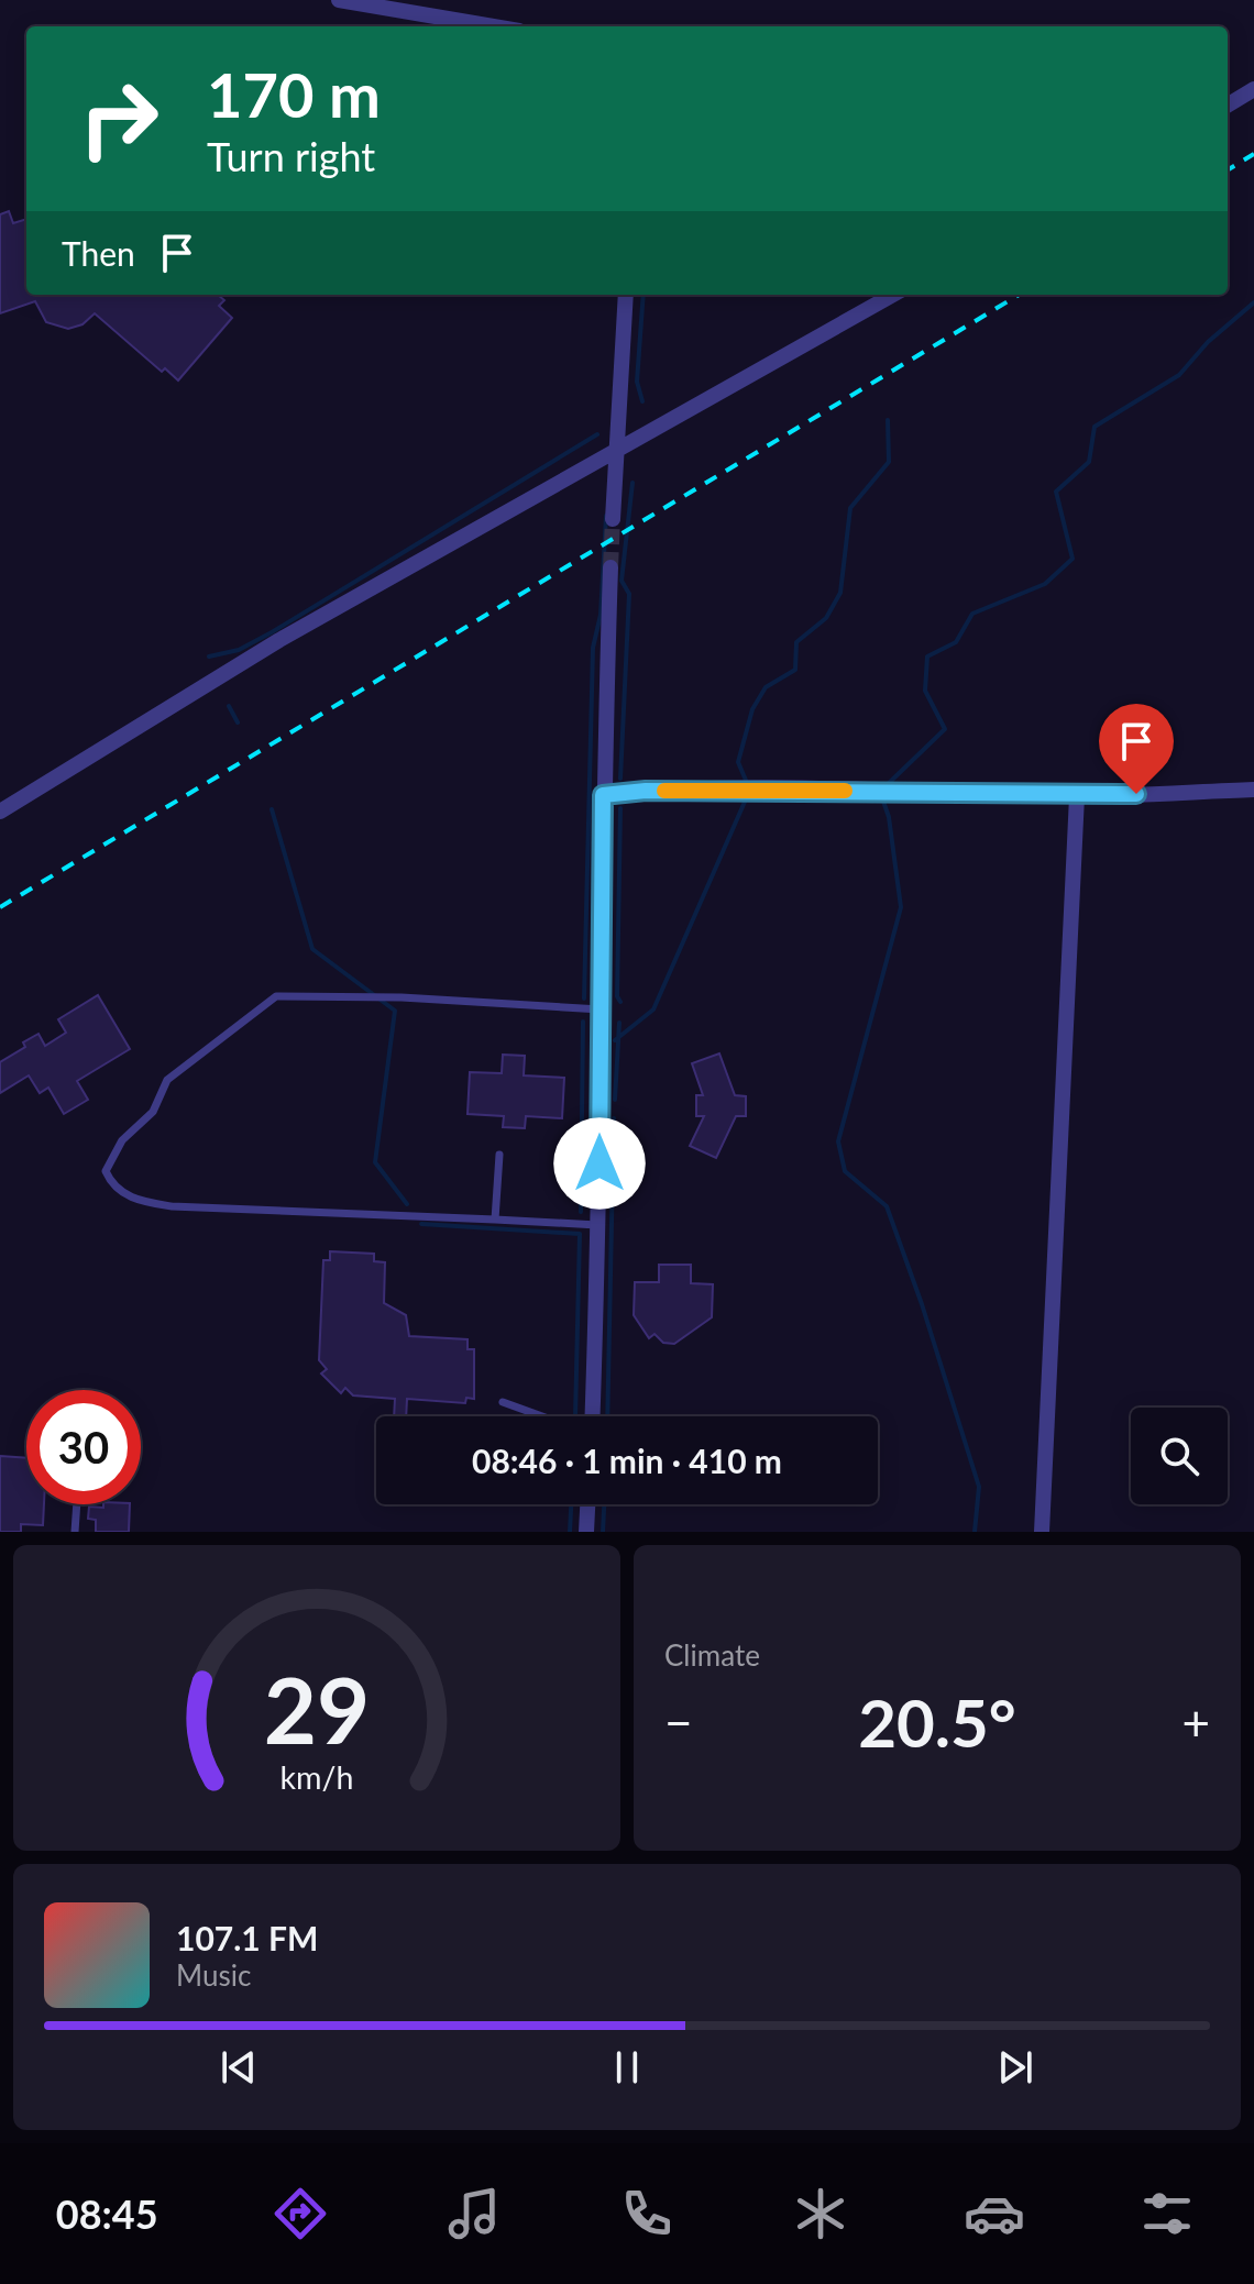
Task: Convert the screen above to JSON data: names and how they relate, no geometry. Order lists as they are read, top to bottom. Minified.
{"page":{"turn":["170 m","Turn right"],"then":"Then","limit":"30","trip":"08:46 · 1 min · 410 m","tile":"Climate","heat":["−","20.5°","+"],"song":["107.1 FM","Music"],"tabs":"08:45","gauge":["29","km/h"]}}
